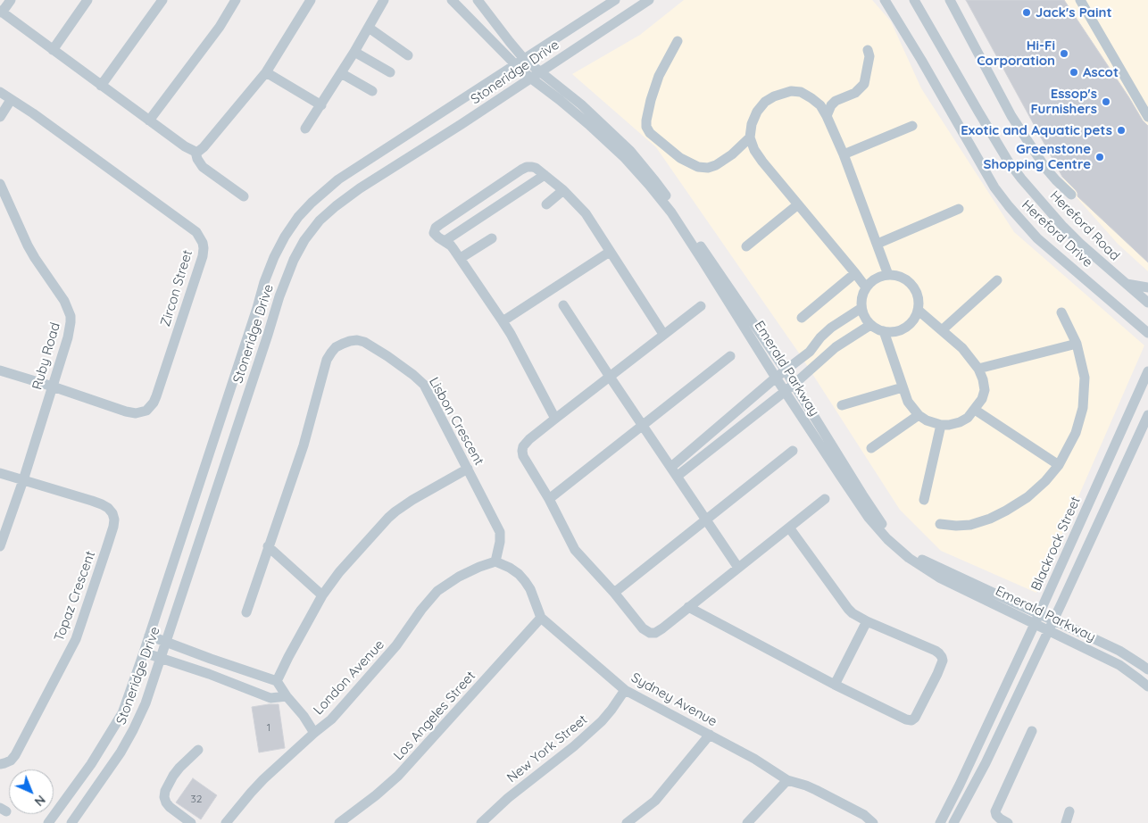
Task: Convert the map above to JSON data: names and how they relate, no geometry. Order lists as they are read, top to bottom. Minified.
{"streets":{"street":["Stoneridge Drive","Hereford Road","Hereford Drive","Zircon Street","Ruby Road","Emerald Parkway","Lisbon Crescent","Blackrock Street","Topaz Crescent","London Avenue","Sydney Avenue","Los Angeles Street","New York Street"]},"crossings":[["Stoneridge Drive","Emerald Parkway"],["Zircon Street","Ruby Road"],["Ruby Road","Topaz Crescent"],["Emerald Parkway","Blackrock Street"],["Lisbon Crescent","London Avenue"],["Lisbon Crescent","Sydney Avenue"],["London Avenue","Sydney Avenue"],["Sydney Avenue","Los Angeles Street"],["Sydney Avenue","New York Street"]],"places":["Jack's Paint","Hi-Fi Corporation","Ascot","Essop's Furnishers","Exotic and Aquatic pets","Greenstone Shopping Centre"],"house_numbers":["1","32"],"north":"bottom right"}
